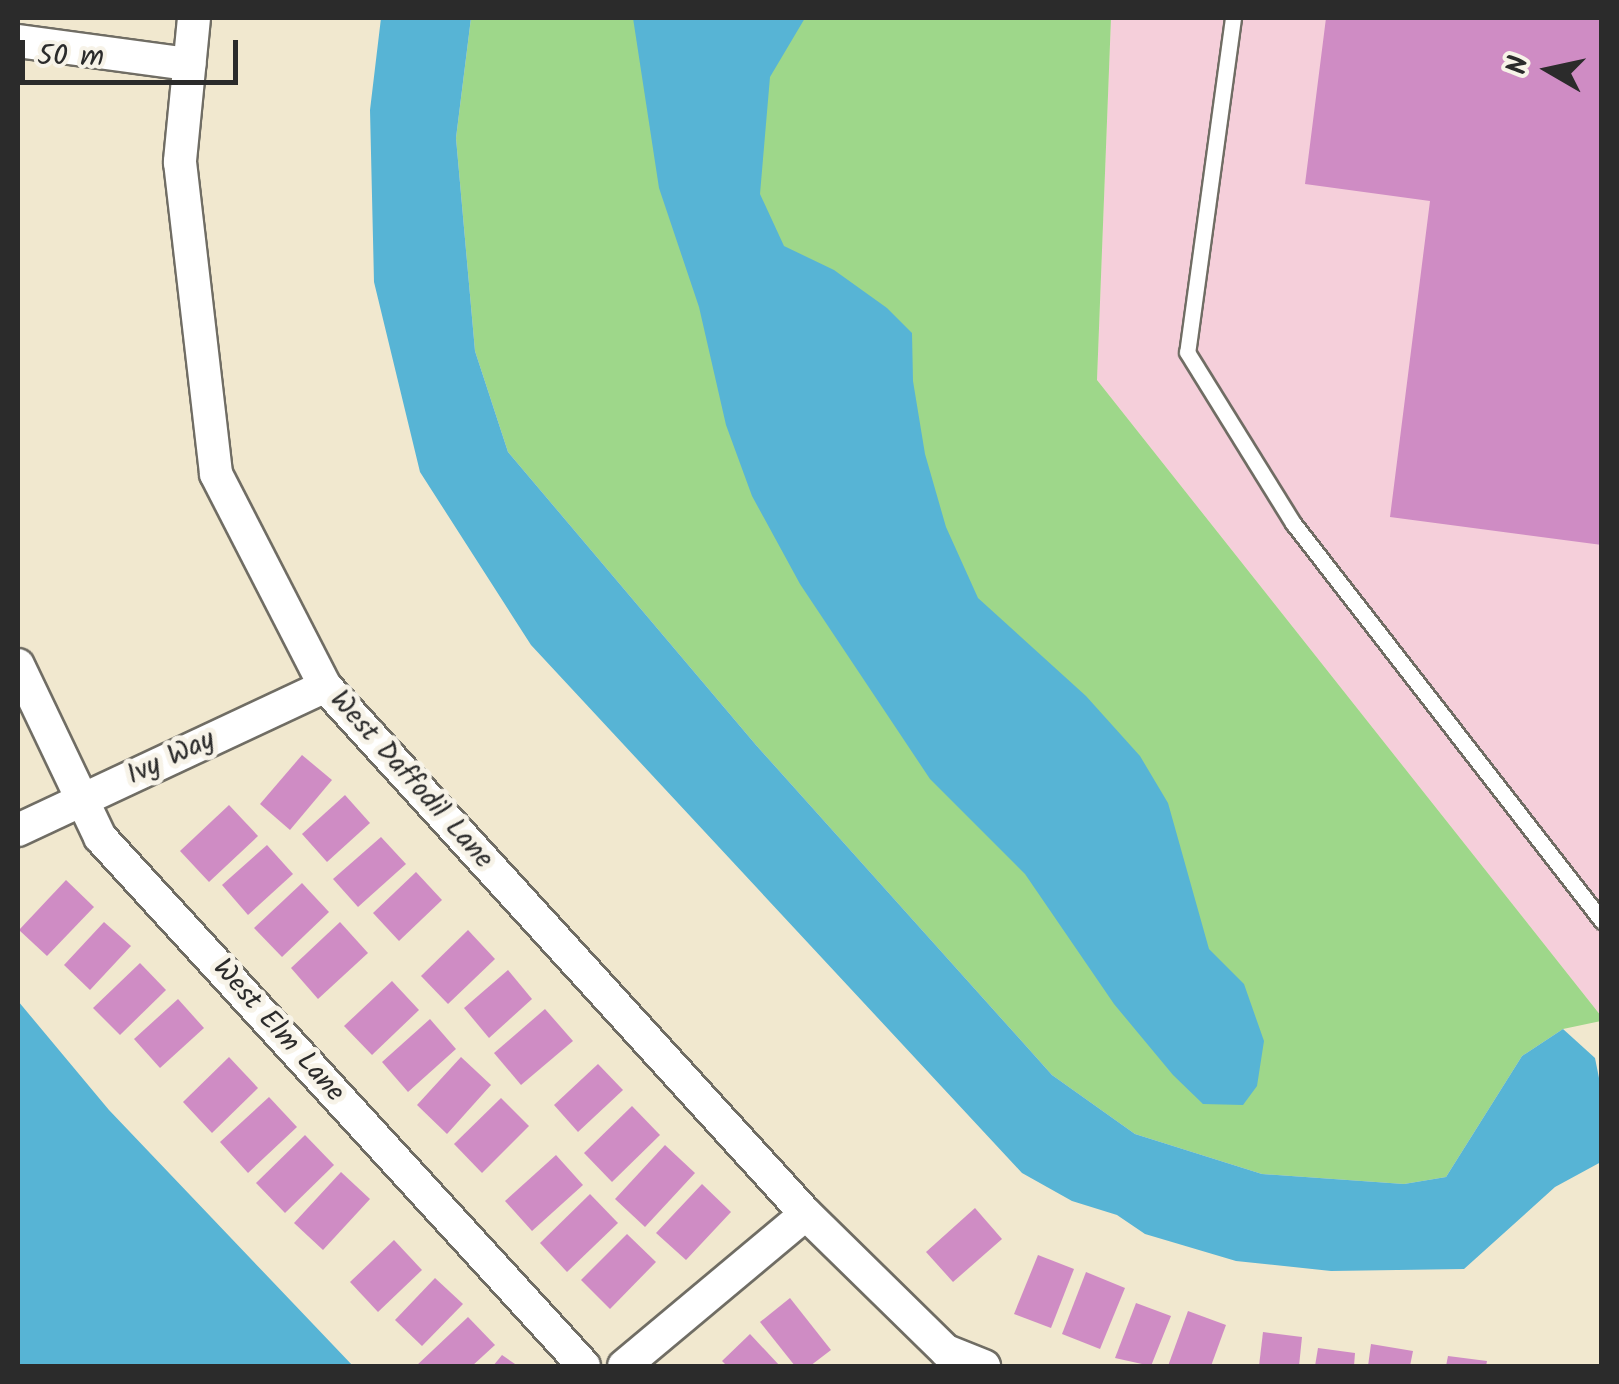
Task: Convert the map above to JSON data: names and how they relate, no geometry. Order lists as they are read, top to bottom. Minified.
{"streets":{"street":["Ivy Way","West Daffodil Lane","West Elm Lane"]},"crossings":[["Ivy Way","West Daffodil Lane"],["Ivy Way","West Elm Lane"]],"scale_bar":"50 m","north":"left"}
